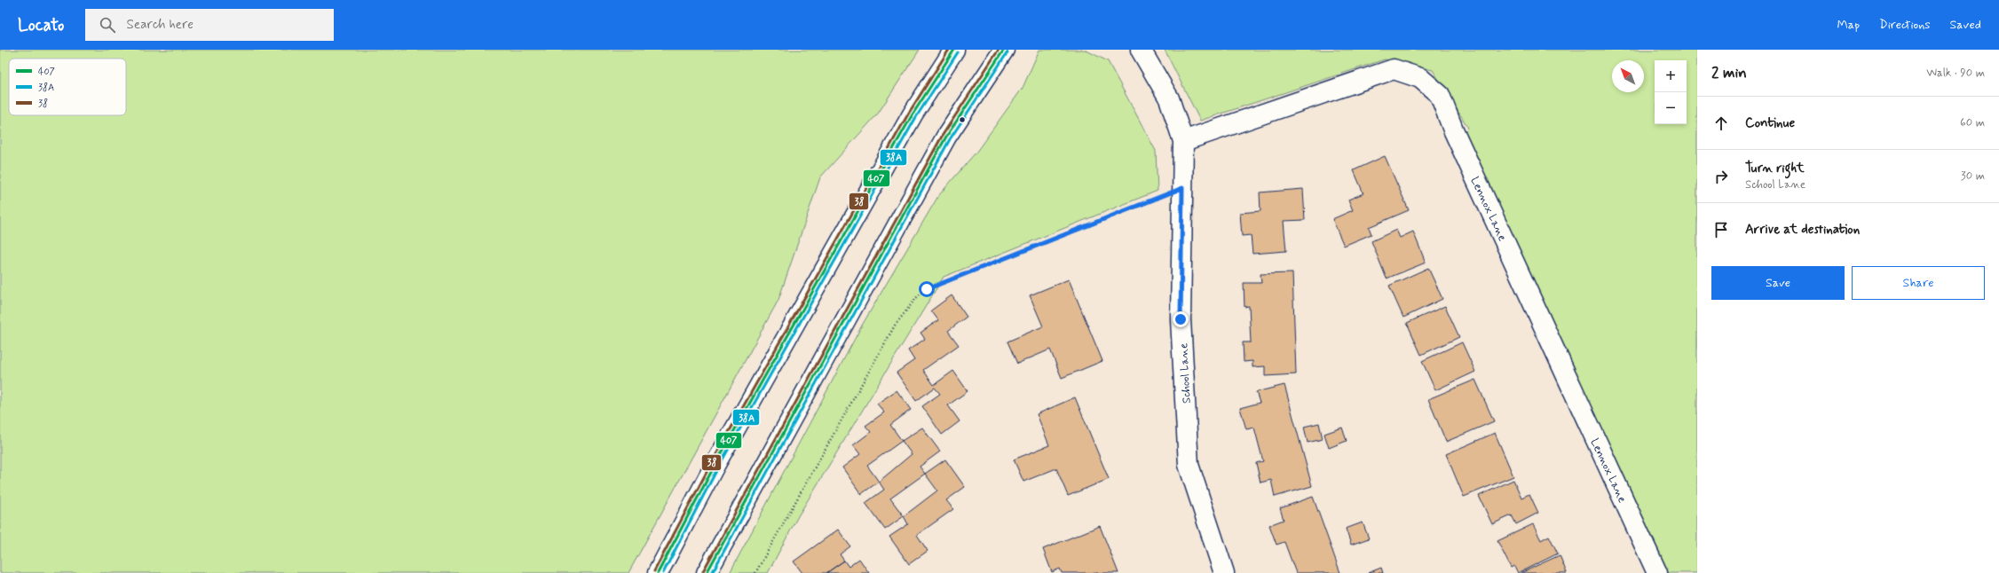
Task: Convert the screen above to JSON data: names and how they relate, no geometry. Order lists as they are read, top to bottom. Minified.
{"streets":{"street":["Lennox Lane","School Lane"]},"crossings":[["Lennox Lane","School Lane"]],"lines":["transit line 407","transit line 38","transit line 38A"],"legend":["407","38A","38"],"north":"top left","page":{"header":"Locato","search":"Search here","nav":["Map","Directions","Saved"],"heading":["2 min","Walk · 90 m"],"map_buttons":["+","−"],"list":[["Continue","60 m"],["Turn right","School Lane","30 m"],"Arrive at destination"],"buttons":["Save","Share"]}}
